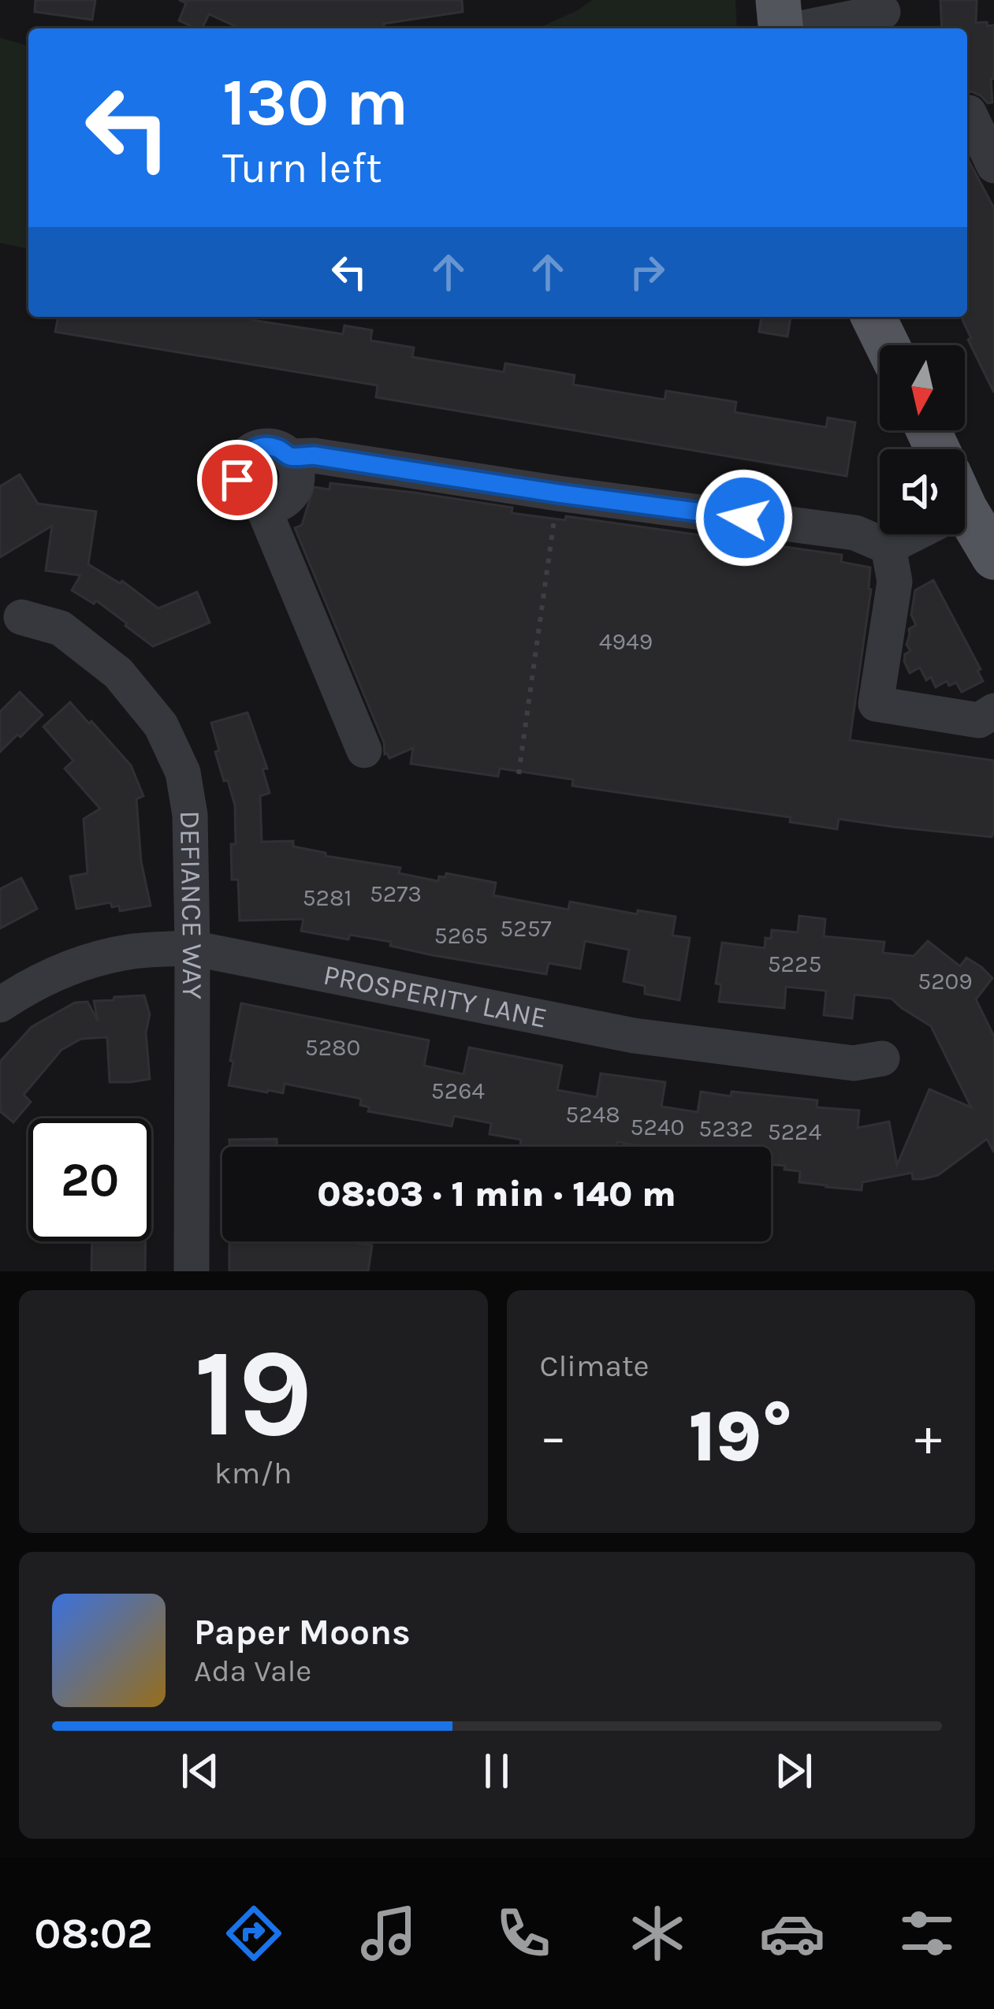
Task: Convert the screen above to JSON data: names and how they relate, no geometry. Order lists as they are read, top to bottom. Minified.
{"streets":{"street":["DEFIANCE WAY","PROSPERITY LANE"]},"crossings":[["DEFIANCE WAY","PROSPERITY LANE"]],"house_numbers":["4949","5273","5281","5257","5265","5225","5209","5280","5264","5248","5240","5232","5224"],"north":"bottom","page":{"turn":["130 m","Turn left"],"limit":"20","trip":"08:03 · 1 min · 140 m","tile":[["19","km/h"],"Climate"],"heat":["−","19°","+"],"song":["Paper Moons","Ada Vale"],"tabs":"08:02"}}
